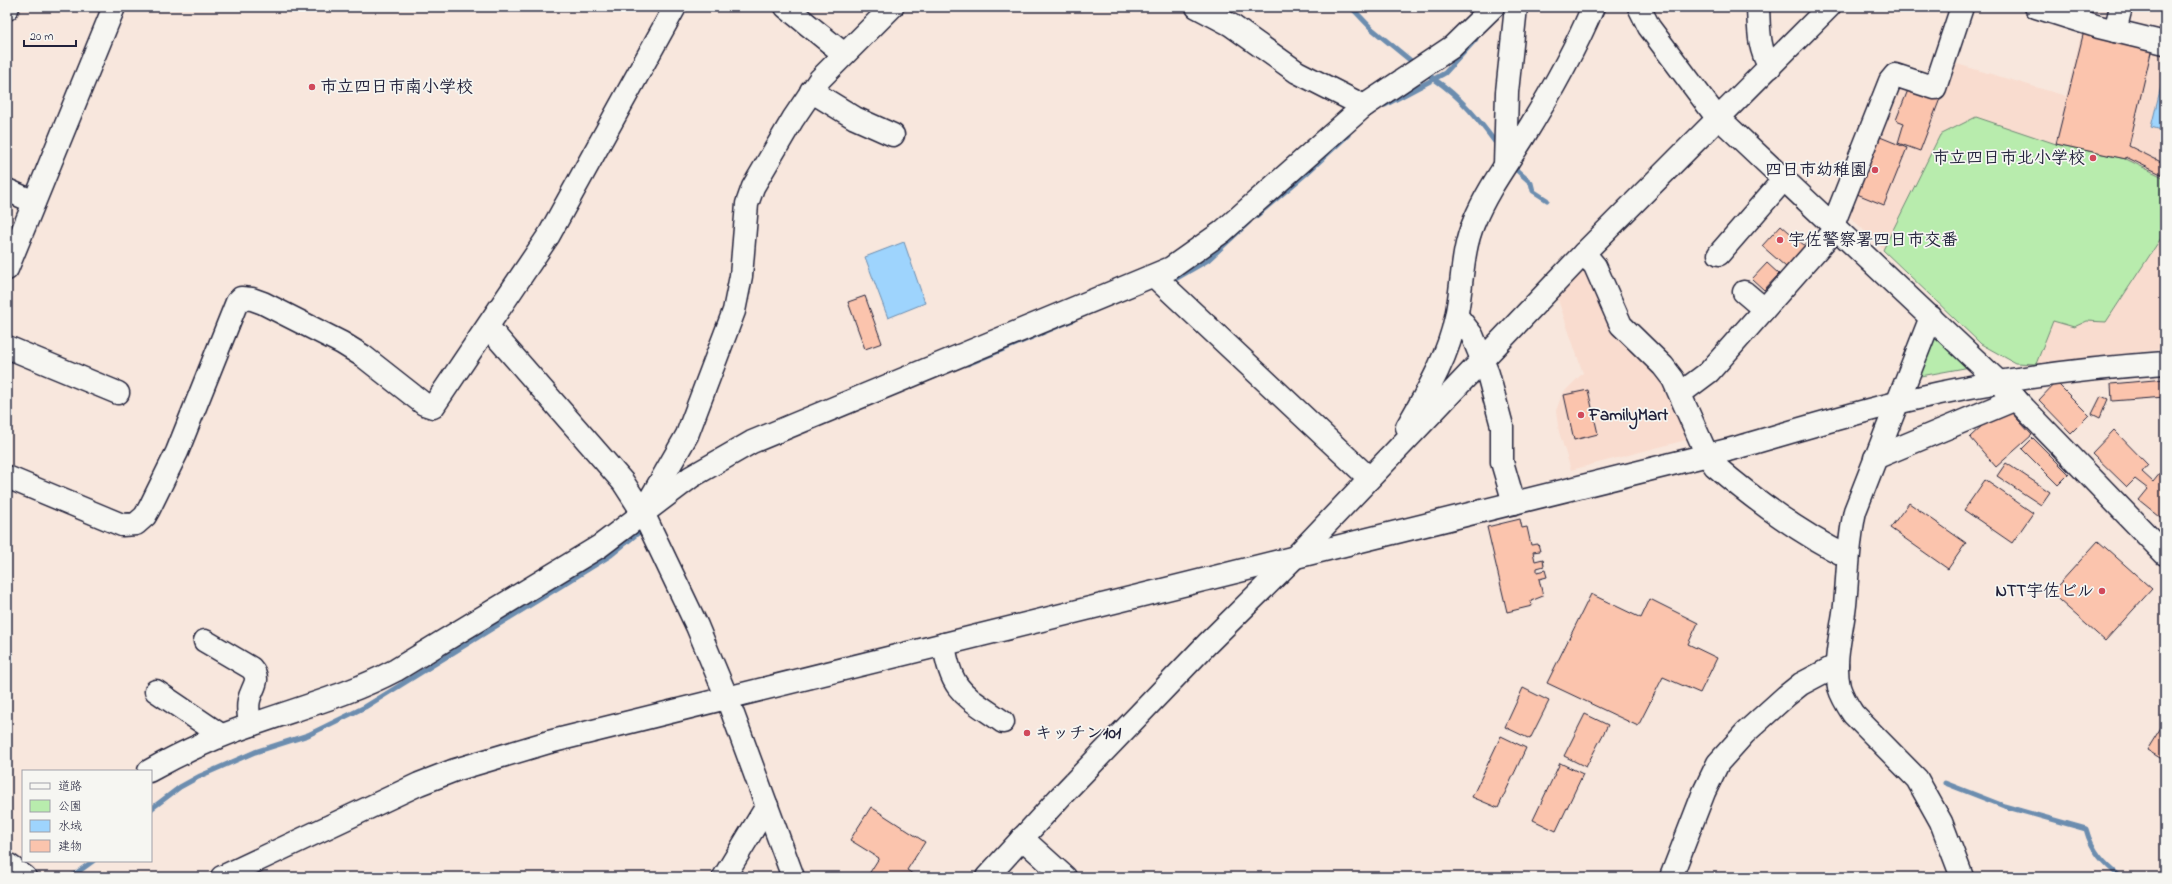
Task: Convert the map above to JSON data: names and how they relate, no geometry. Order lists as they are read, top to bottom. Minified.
{"places":["市立四日市南小学校","市立四日市北小学校","四日市幼稚園","宇佐警察署四日市交番","FamilyMart","NTT宇佐ビル","キッチン101"],"legend":["道路","公園","水域","建物"],"scale_bar":"20 m"}
